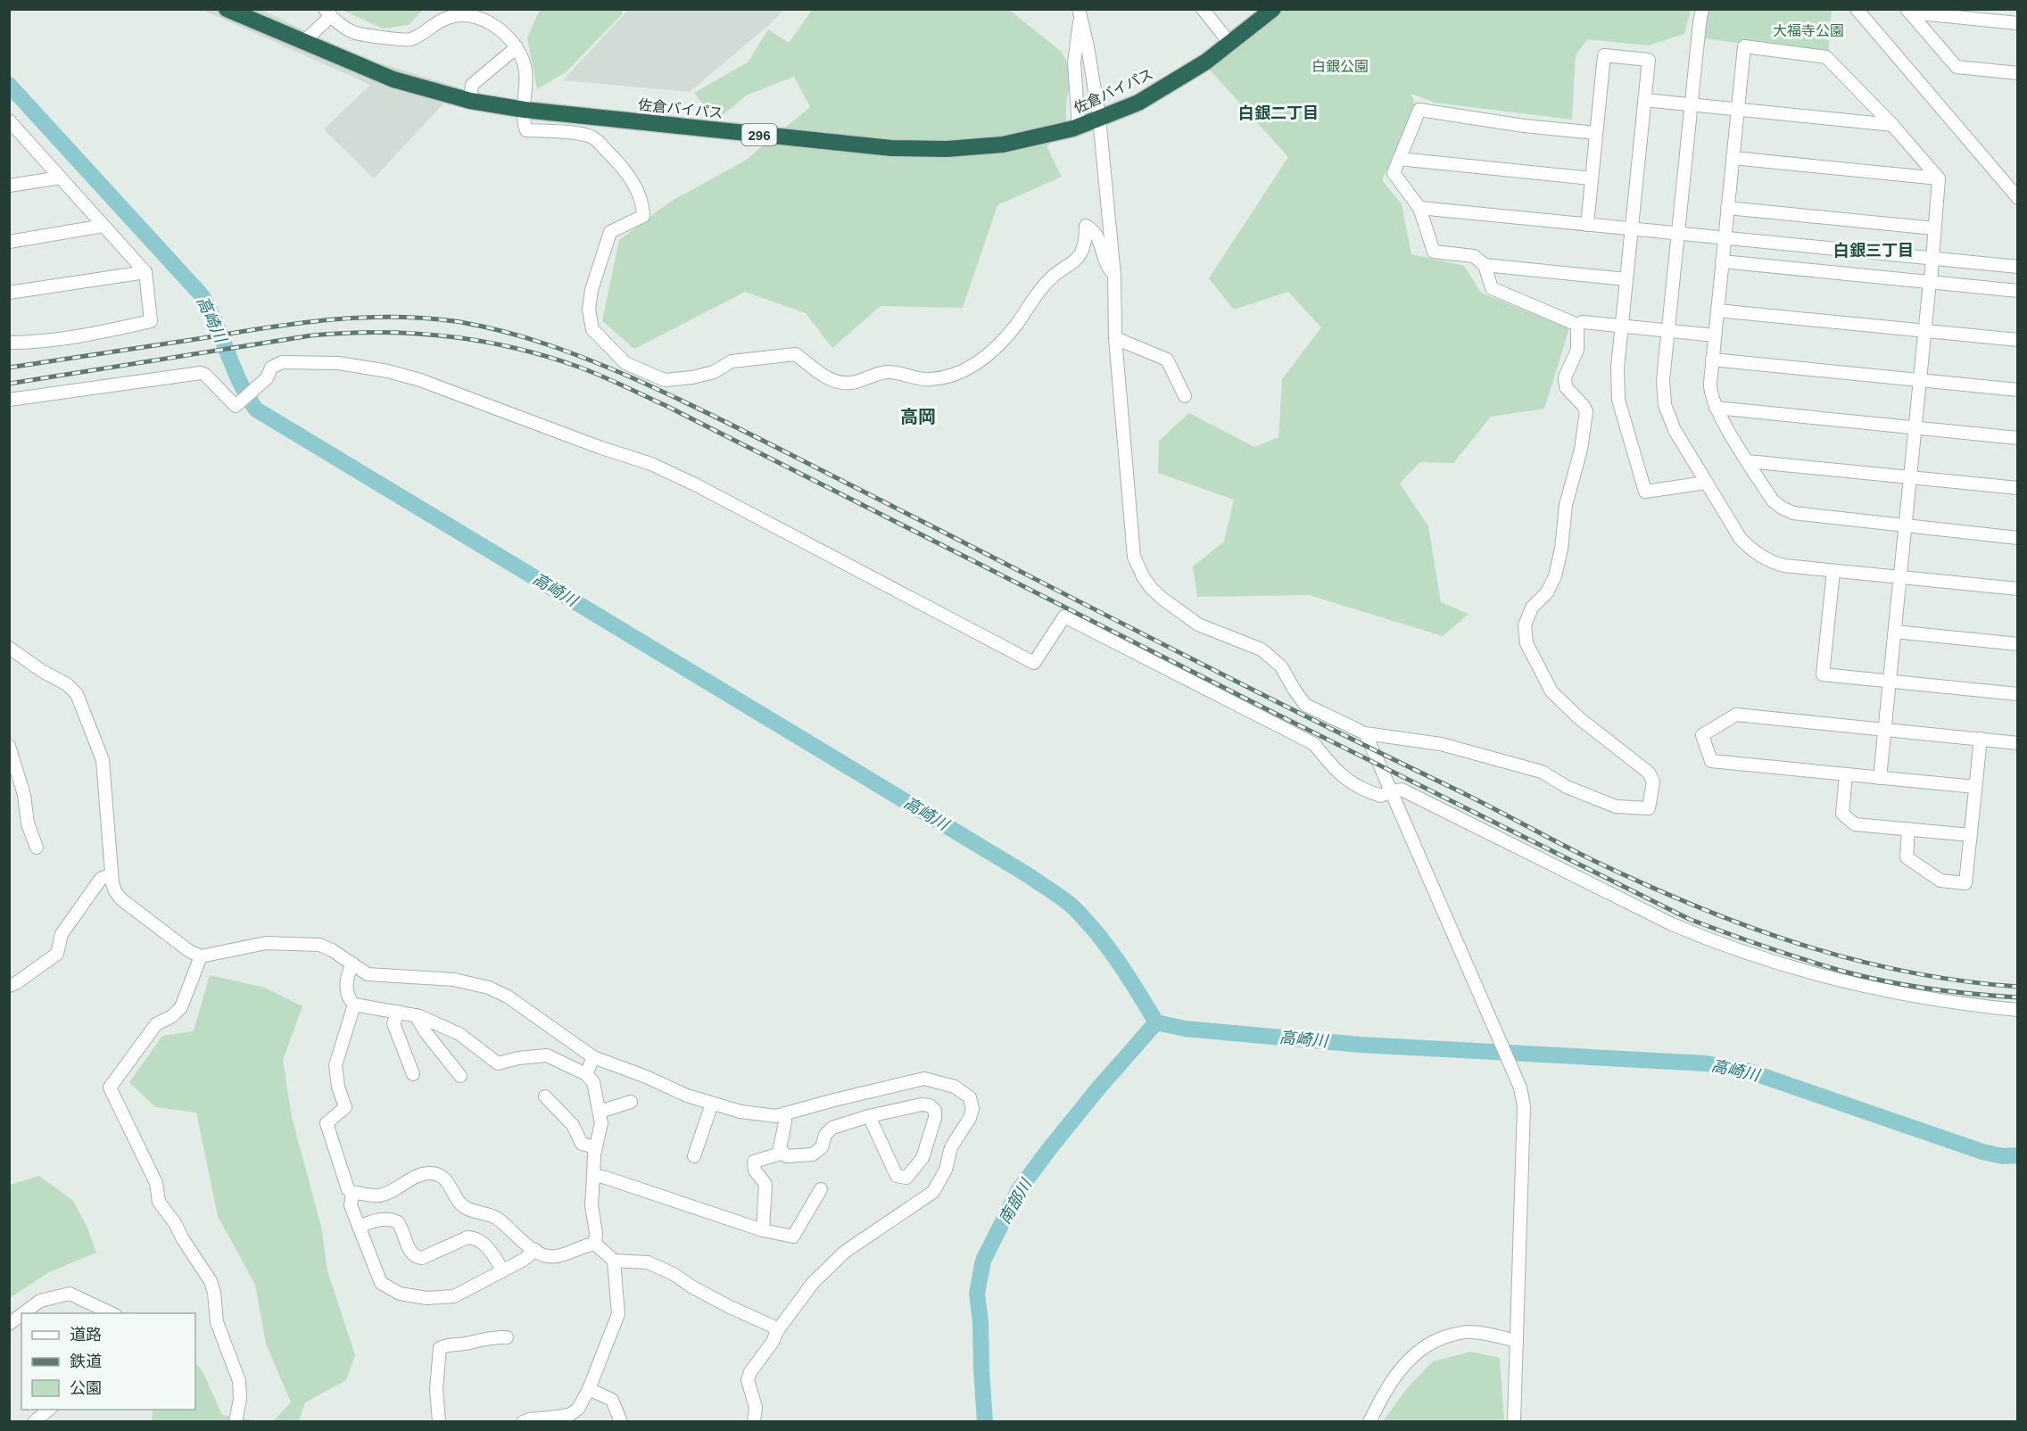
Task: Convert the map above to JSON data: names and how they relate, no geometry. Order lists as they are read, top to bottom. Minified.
{"streets":{"highway":["佐倉バイパス","296"]},"districts":["白銀二丁目","白銀三丁目","高岡"],"water":["高崎川","南部川"],"parks":["大福寺公園","白銀公園"],"legend":["道路","鉄道","公園"]}
